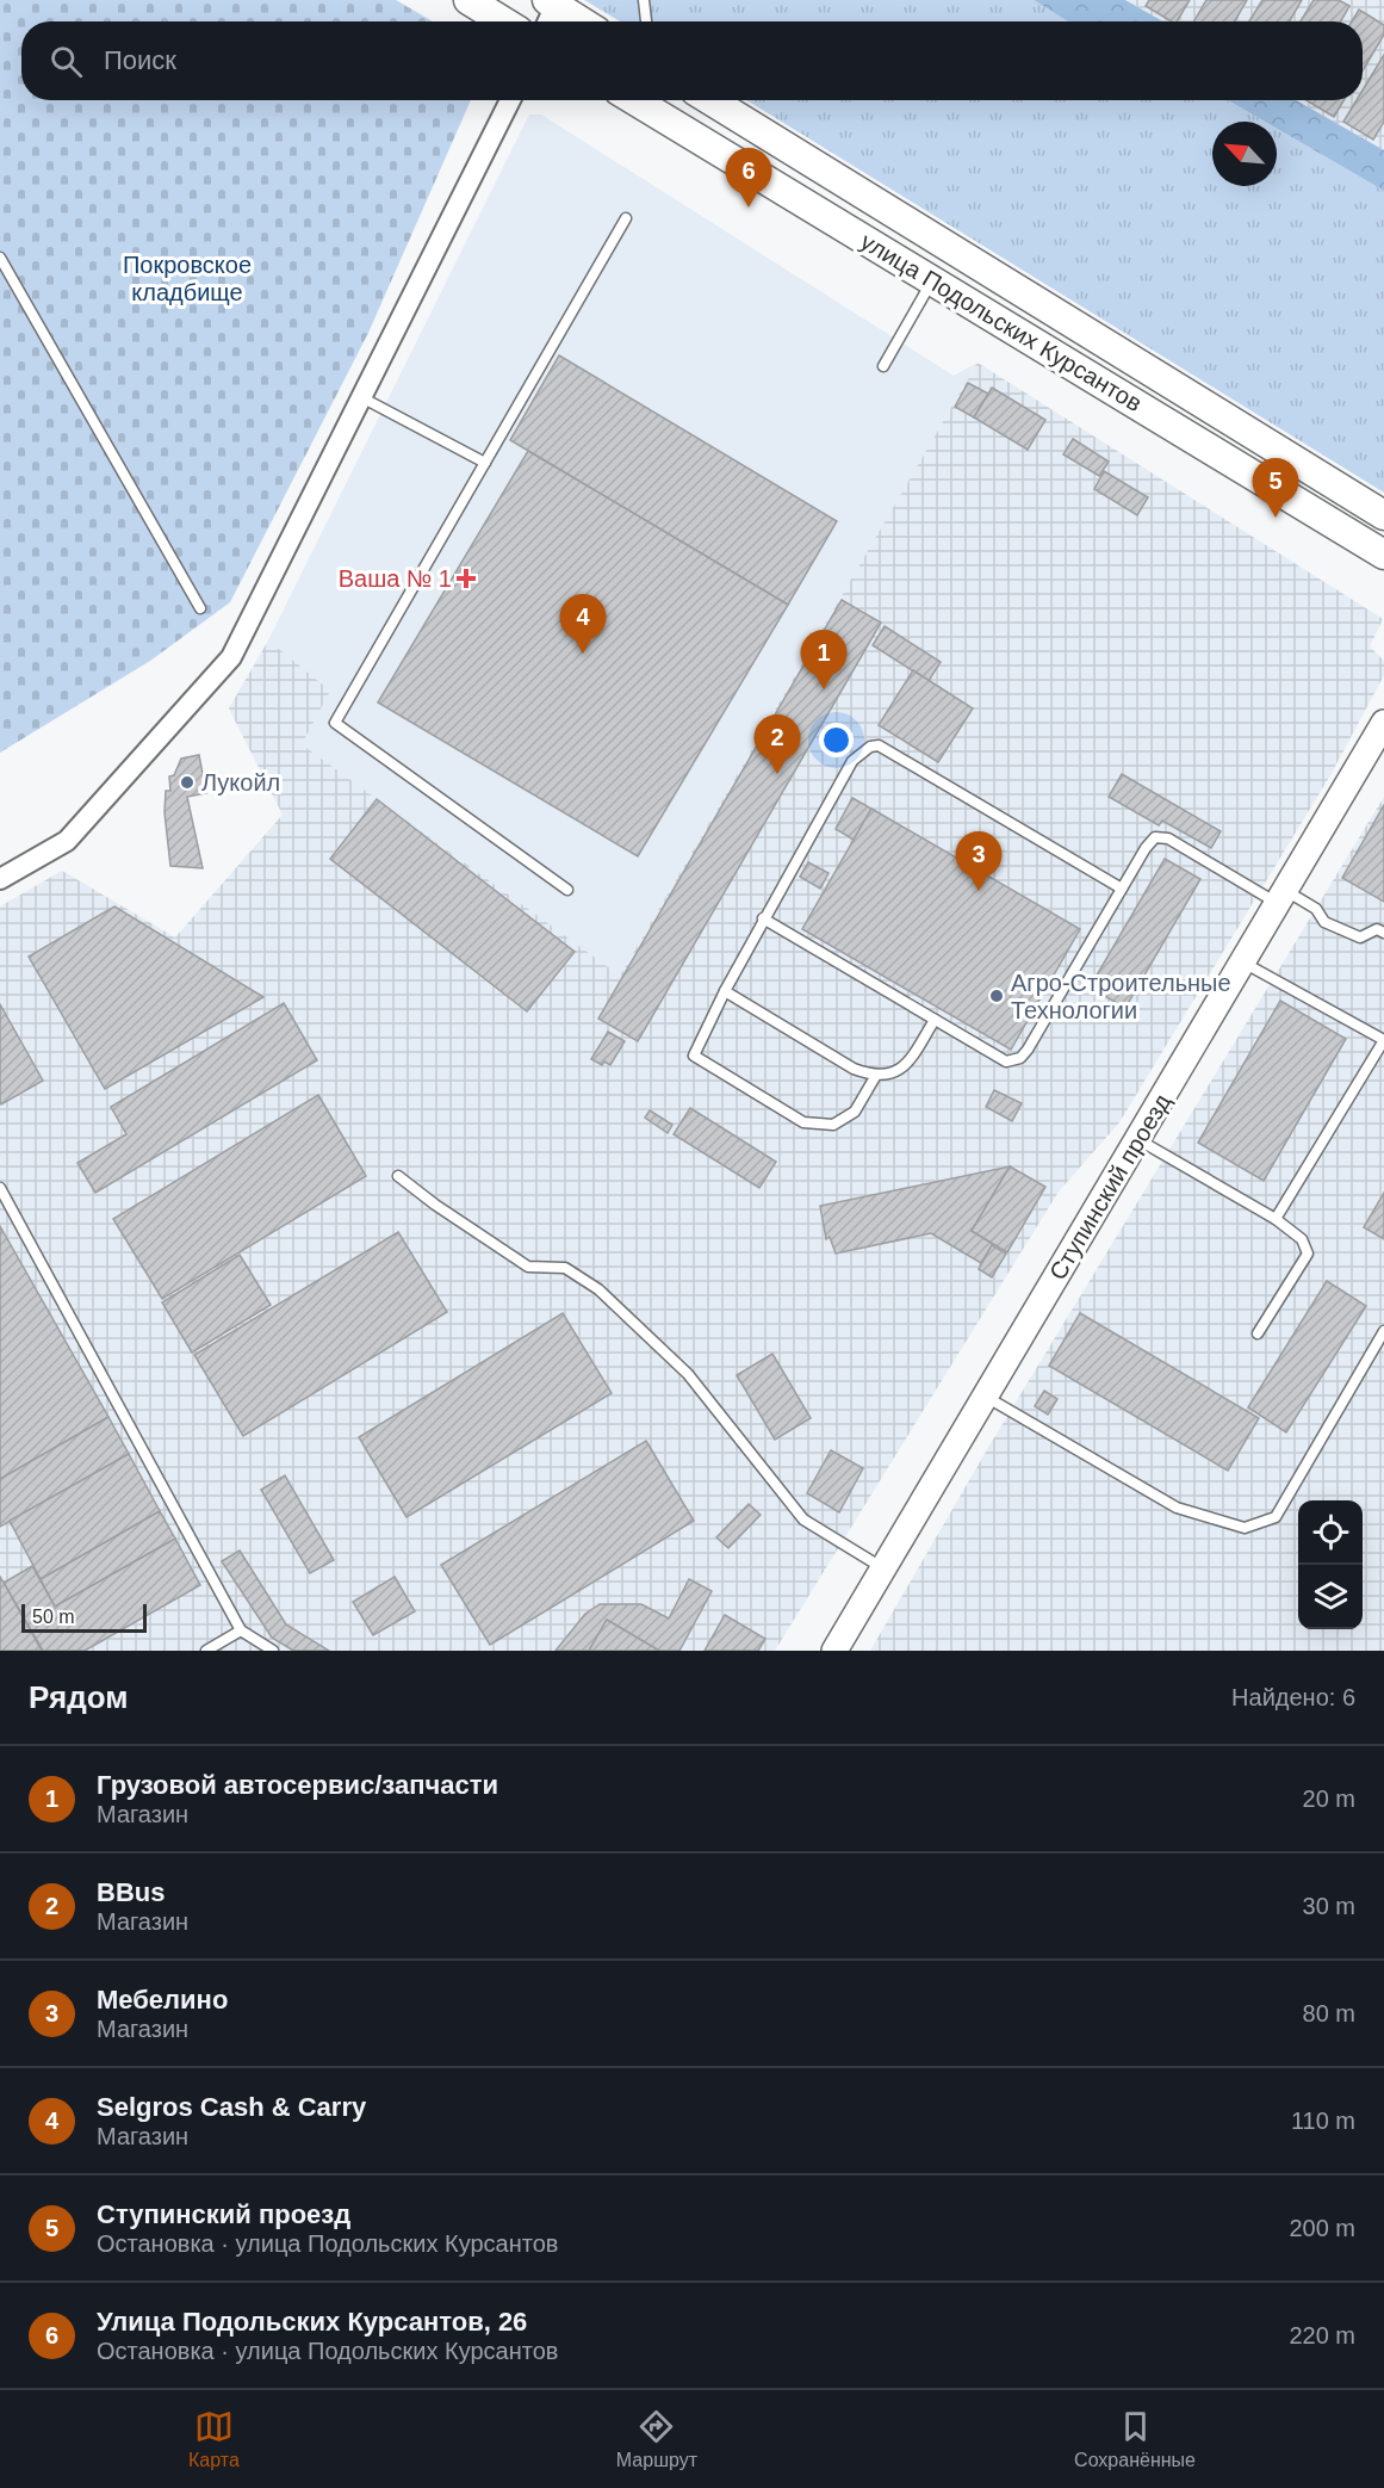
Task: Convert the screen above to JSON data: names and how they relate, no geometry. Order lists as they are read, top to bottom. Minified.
{"streets":{"main road":["улица Подольских Курсантов"],"street":["Ступинский проезд"]},"parks":["Покровское кладбище"],"places":{"health":["Ваша № 1"],"other":["Лукойл","Агро-Строительные Технологии"]},"scale_bar":"50 m","north":"top left","page":{"search":"Поиск","pins":["6","5","4","1","2","3"],"scale":"50 m","heading":["Рядом","Найдено: 6"],"list":[{"mark":"1","name":"Грузовой автосервис/запчасти","note":"Магазин","value":"20 m"},{"mark":"2","name":"BBus","note":"Магазин","value":"30 m"},{"mark":"3","name":"Мебелино","note":"Магазин","value":"80 m"},{"mark":"4","name":"Selgros Cash & Carry","note":"Магазин","value":"110 m"},{"mark":"5","name":"Ступинский проезд","note":"Остановка · улица Подольских Курсантов","value":"200 m"},{"mark":"6","name":"Улица Подольских Курсантов, 26","note":"Остановка · улица Подольских Курсантов","value":"220 m"}],"nav":["Карта","Маршрут","Сохранённые"]}}
